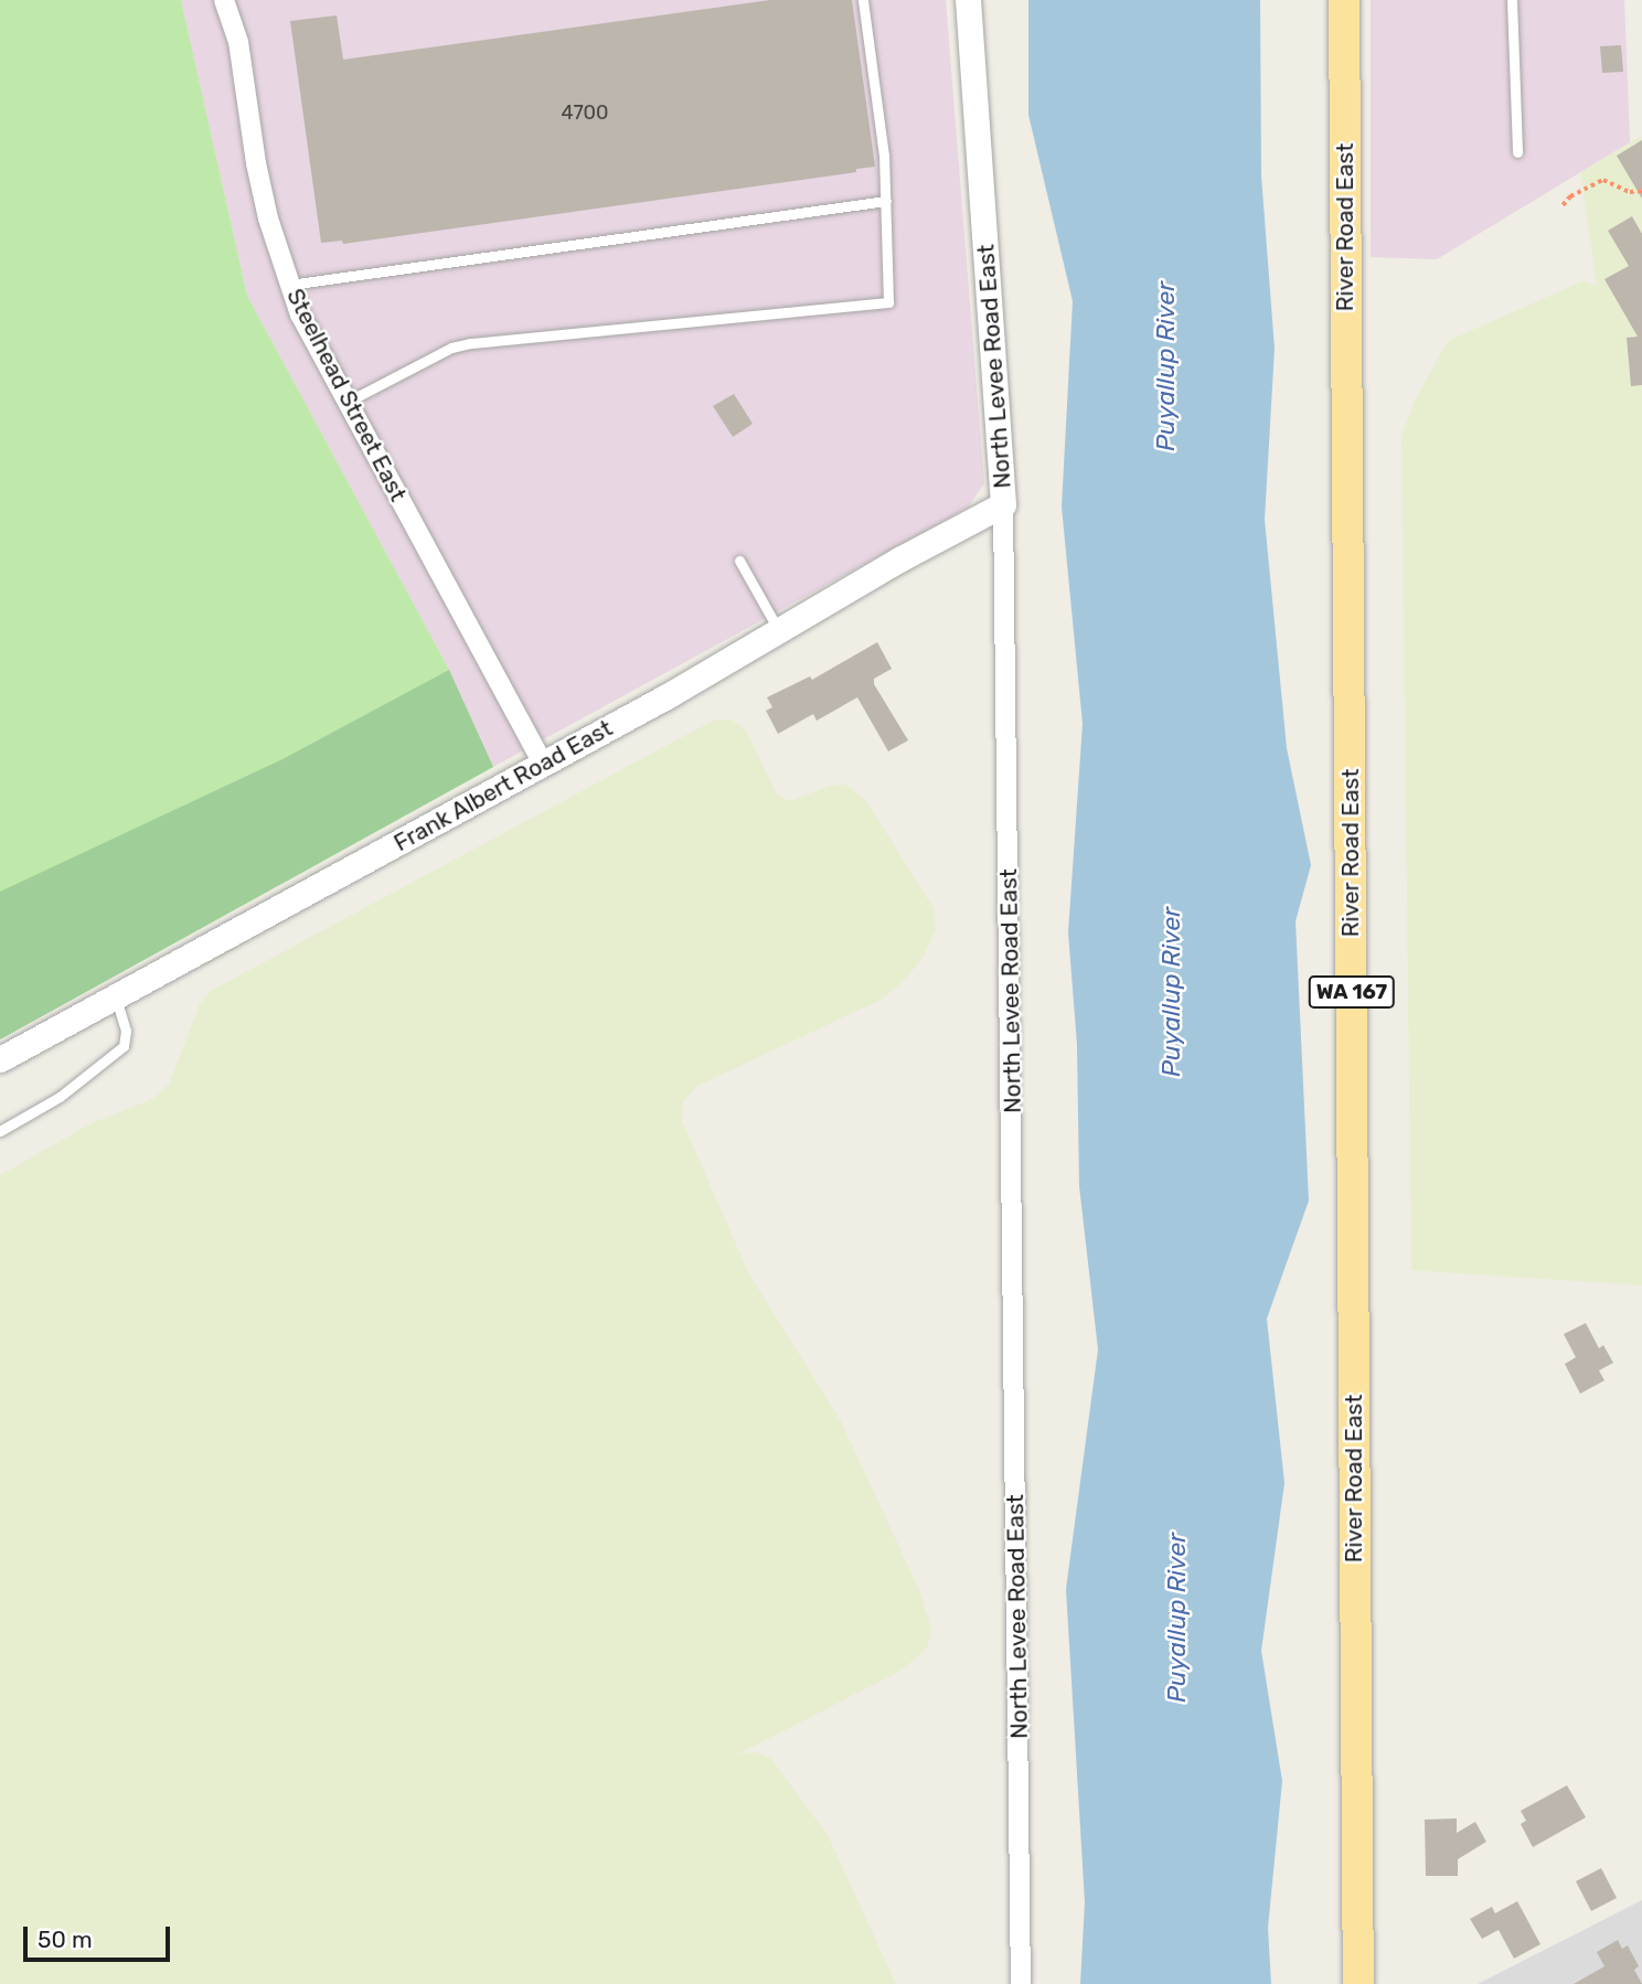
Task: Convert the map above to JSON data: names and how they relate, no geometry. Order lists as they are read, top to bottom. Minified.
{"streets":{"main road":["River Road East","WA 167"],"street":["North Levee Road East","Steelhead Street East","Frank Albert Road East"]},"crossings":[["North Levee Road East","Frank Albert Road East"],["Steelhead Street East","Frank Albert Road East"]],"water":["Puyallup River"],"house_numbers":["4700"],"scale_bar":"50 m"}
